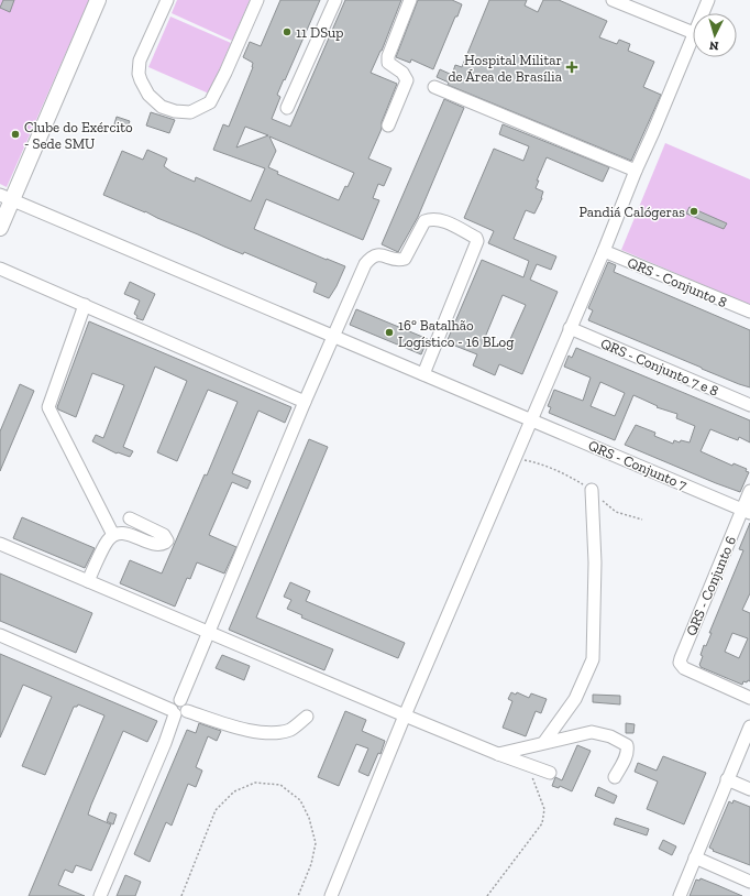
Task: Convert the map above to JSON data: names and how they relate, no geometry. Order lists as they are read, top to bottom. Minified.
{"streets":{"street":["QRS - Conjunto 8","QRS - Conjunto 7 e 8","QRS - Conjunto 7","QRS - Conjunto 6"]},"crossings":[["QRS - Conjunto 7","QRS - Conjunto 6"]],"places":{"other":["11 DSup","Clube do Exército - Sede SMU","Pandiá Calógeras","16º Batalhão Logístico - 16 BLog"],"health":["Hospital Militar de Área de Brasília"]},"north":"bottom"}
